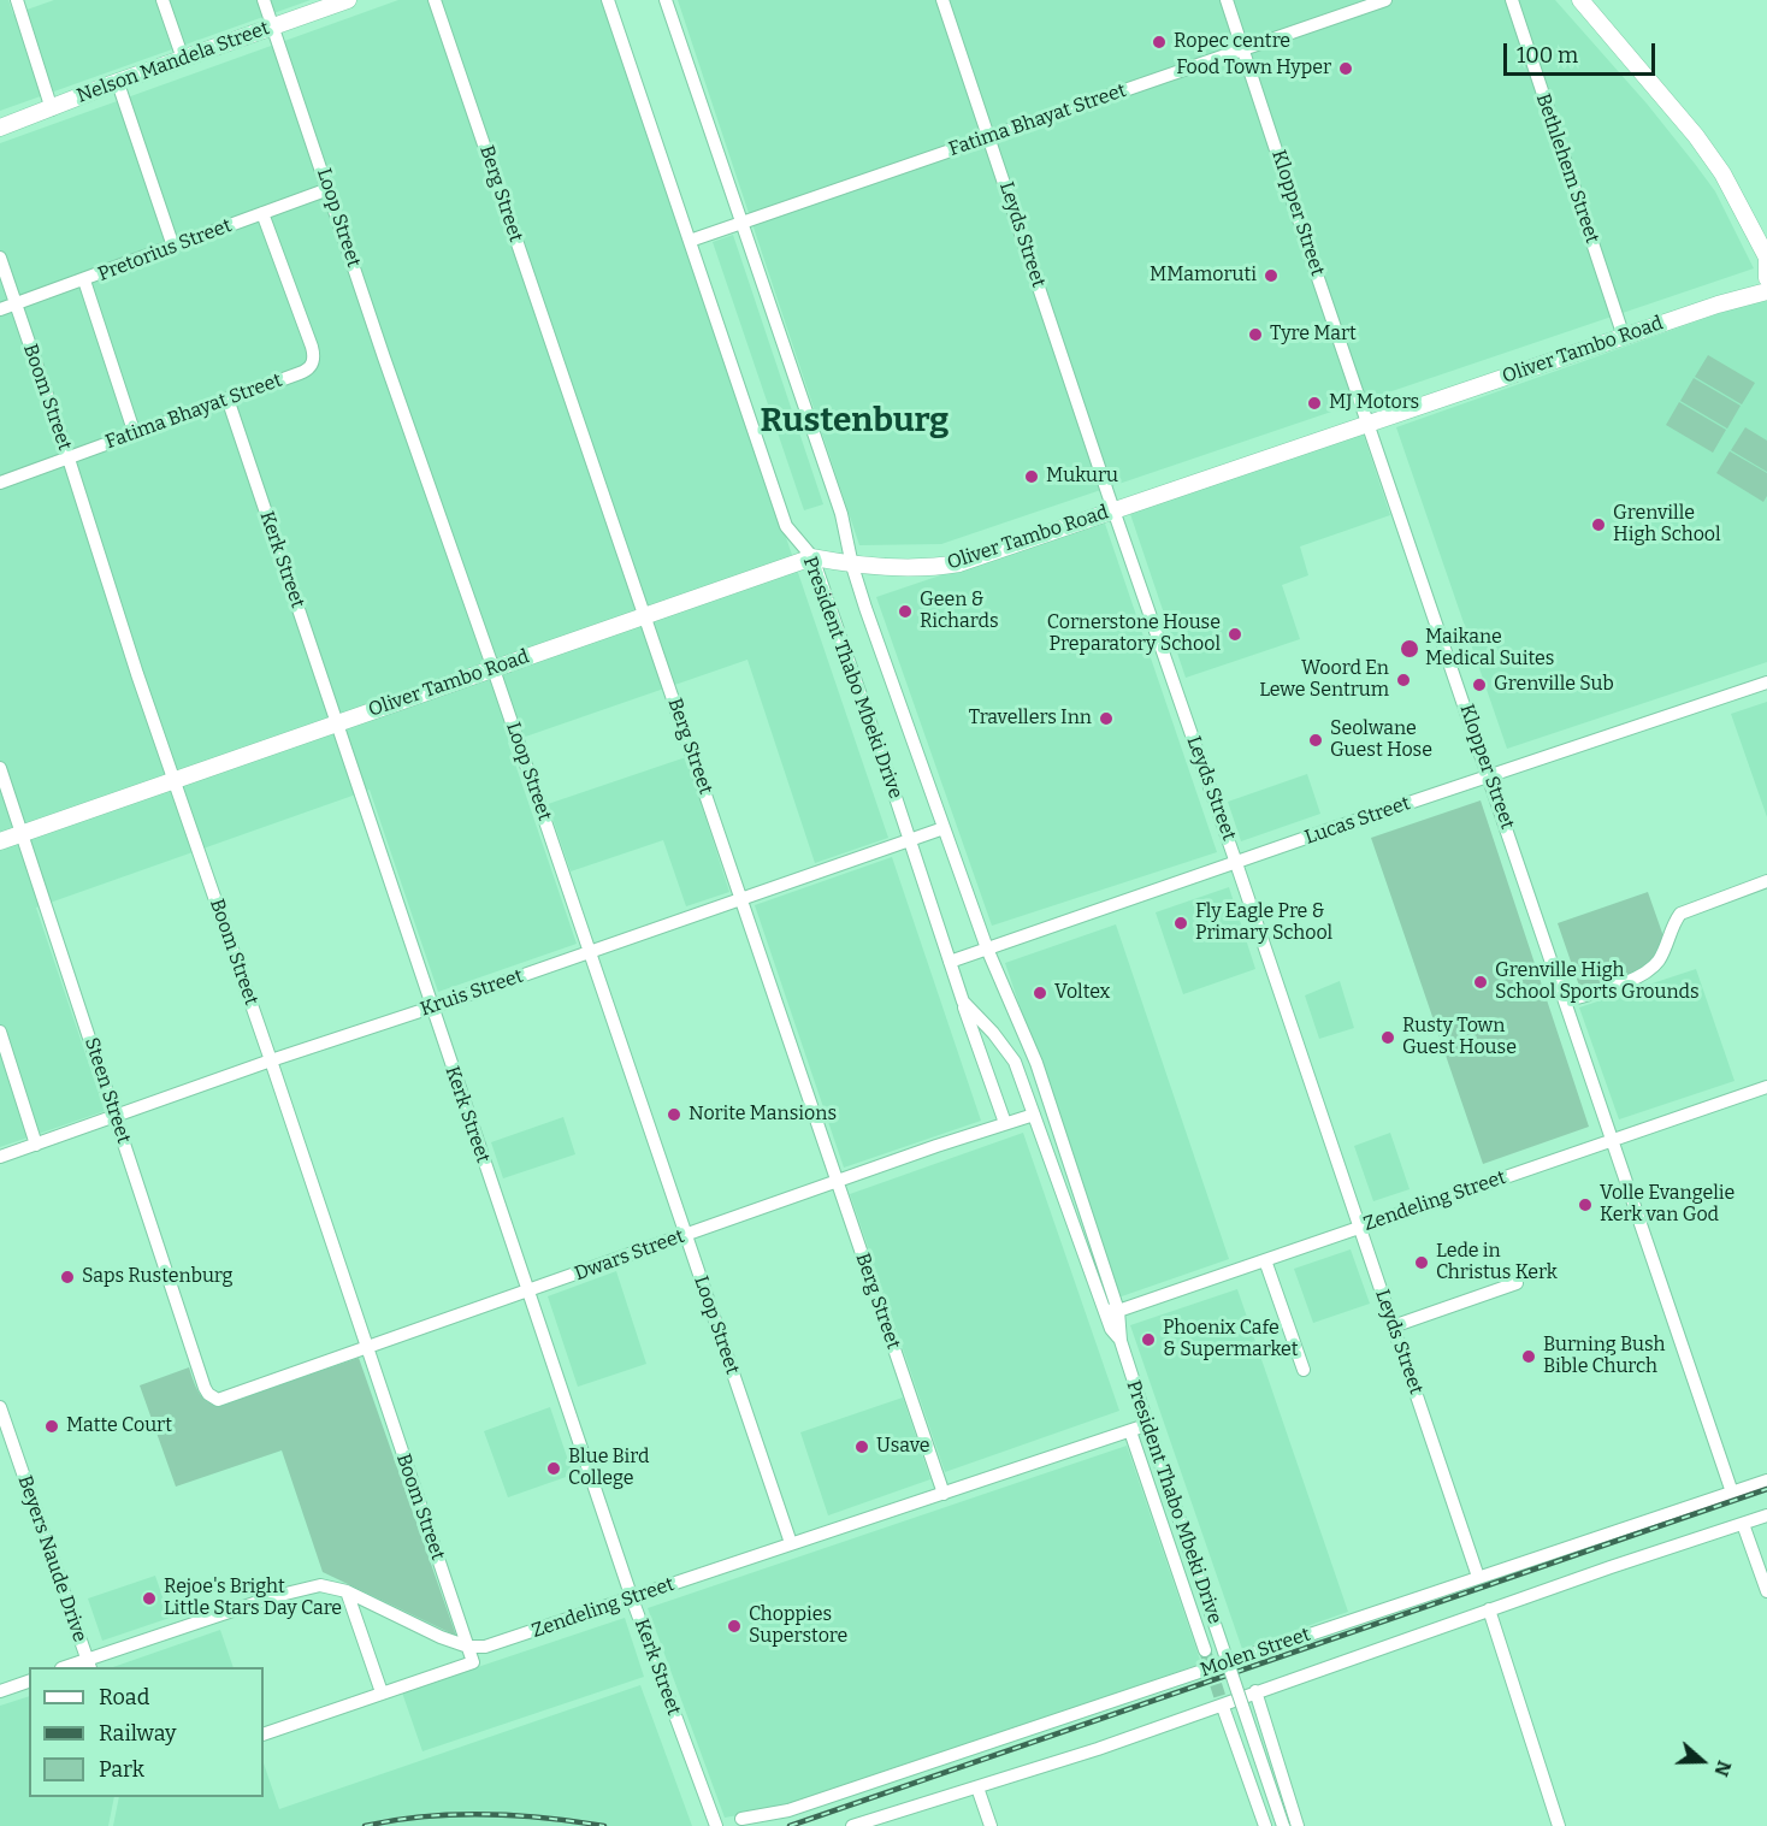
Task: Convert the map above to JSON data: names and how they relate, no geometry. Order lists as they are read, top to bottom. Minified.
{"streets":{"main road":["Nelson Mandela Street","Oliver Tambo Road"],"street":["Fatima Bhayat Street","Bethlehem Street","Berg Street","Klopper Street","Loop Street","Leyds Street","Pretorius Street","Boom Street","Kerk Street","President Thabo Mbeki Drive","Lucas Street","Kruis Street","Steen Street","Zendeling Street","Dwars Street","Beyers Naude Drive","Molen Street"]},"crossings":[["Nelson Mandela Street","Loop Street"],["Fatima Bhayat Street","Klopper Street"],["Fatima Bhayat Street","Leyds Street"],["Fatima Bhayat Street","Pretorius Street"],["Fatima Bhayat Street","Boom Street"],["Fatima Bhayat Street","Kerk Street"],["Fatima Bhayat Street","President Thabo Mbeki Drive"],["Bethlehem Street","Oliver Tambo Road"],["Berg Street","Oliver Tambo Road"],["Berg Street","Kruis Street"],["Berg Street","Zendeling Street"],["Berg Street","Dwars Street"],["Klopper Street","Oliver Tambo Road"],["Klopper Street","Lucas Street"],["Klopper Street","Zendeling Street"],["Klopper Street","Molen Street"],["Loop Street","Pretorius Street"],["Loop Street","Oliver Tambo Road"],["Loop Street","Kruis Street"],["Loop Street","Zendeling Street"],["Loop Street","Dwars Street"],["Leyds Street","Oliver Tambo Road"],["Leyds Street","Lucas Street"],["Leyds Street","Zendeling Street"],["Leyds Street","Molen Street"],["Pretorius Street","Boom Street"],["Oliver Tambo Road","Boom Street"],["Oliver Tambo Road","Kerk Street"],["Oliver Tambo Road","President Thabo Mbeki Drive"],["Oliver Tambo Road","Steen Street"],["Boom Street","Kruis Street"],["Boom Street","Zendeling Street"],["Boom Street","Dwars Street"],["Kerk Street","Kruis Street"],["Kerk Street","Zendeling Street"],["Kerk Street","Dwars Street"],["President Thabo Mbeki Drive","Lucas Street"],["President Thabo Mbeki Drive","Kruis Street"],["President Thabo Mbeki Drive","Zendeling Street"],["President Thabo Mbeki Drive","Dwars Street"],["Kruis Street","Steen Street"],["Steen Street","Dwars Street"]],"districts":["Rustenburg"],"places":["Ropec centre","Food Town Hyper","MMamoruti","Tyre Mart","MJ Motors","Mukuru","Grenville High School","Geen & Richards","Cornerstone House Preparatory School","Maikane Medical Suites","Woord En Lewe Sentrum","Grenville Sub","Travellers Inn","Seolwane Guest Hose","Fly Eagle Pre & Primary School","Grenville High School Sports Grounds","Voltex","Rusty Town Guest House","Norite Mansions","Volle Evangelie Kerk van God","Lede in Christus Kerk","Saps Rustenburg","Phoenix Cafe & Supermarket","Burning Bush Bible Church","Matte Court","Usave","Blue Bird College","Rejoe's Bright Little Stars Day Care","Choppies Superstore"],"legend":["Road","Railway","Park"],"scale_bar":"100 m","north":"right"}
